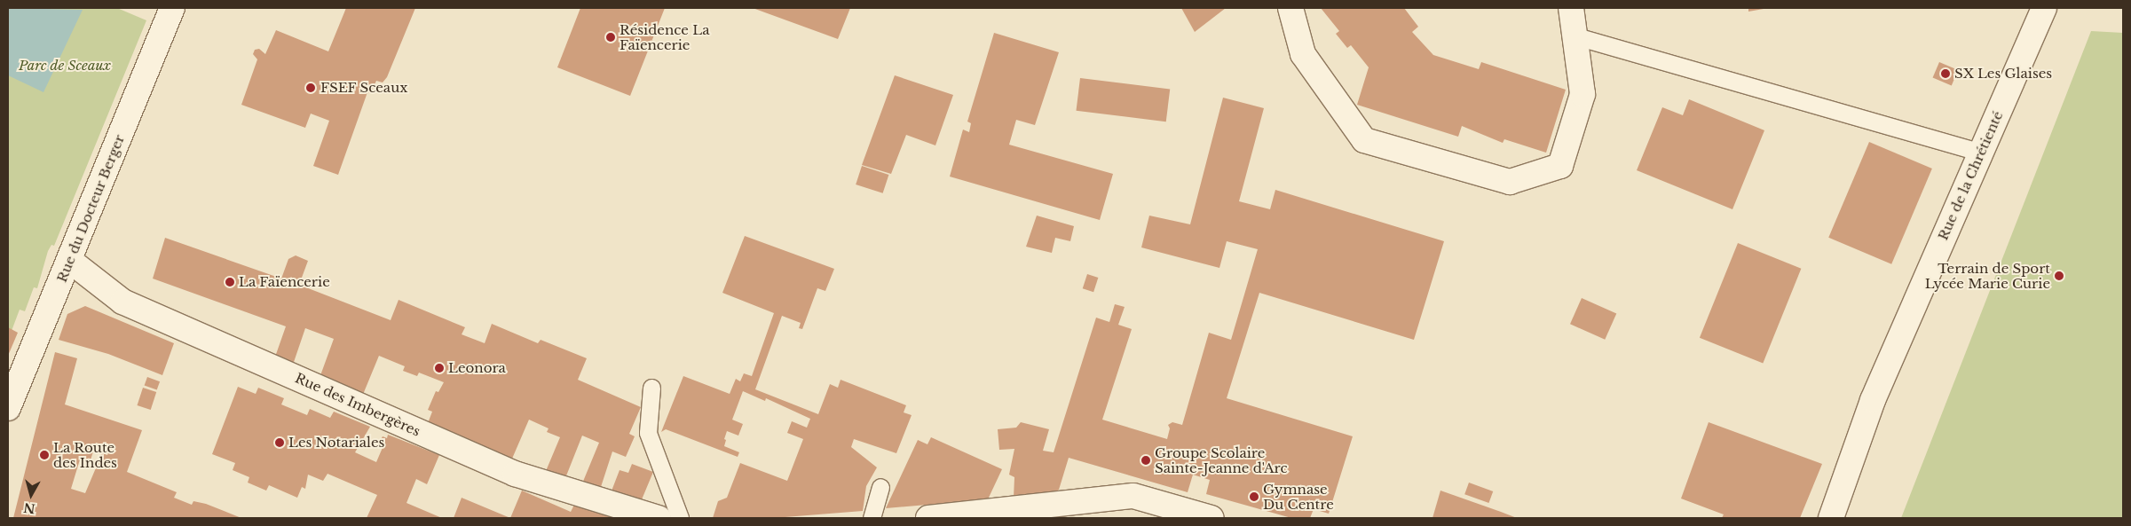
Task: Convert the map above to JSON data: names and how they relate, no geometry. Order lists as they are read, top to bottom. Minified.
{"streets":{"street":["Rue de la Chrétienté","Rue du Docteur Berger","Rue des Imbergères"]},"crossings":[["Rue du Docteur Berger","Rue des Imbergères"]],"parks":["Parc de Sceaux"],"places":["Résidence La Faïencerie","SX Les Glaises","FSEF Sceaux","Terrain de Sport Lycée Marie Curie","La Faïencerie","Leonora","Les Notariales","La Route des Indes","Groupe Scolaire Sainte-Jeanne d'Arc","Gymnase Du Centre"],"north":"bottom"}
